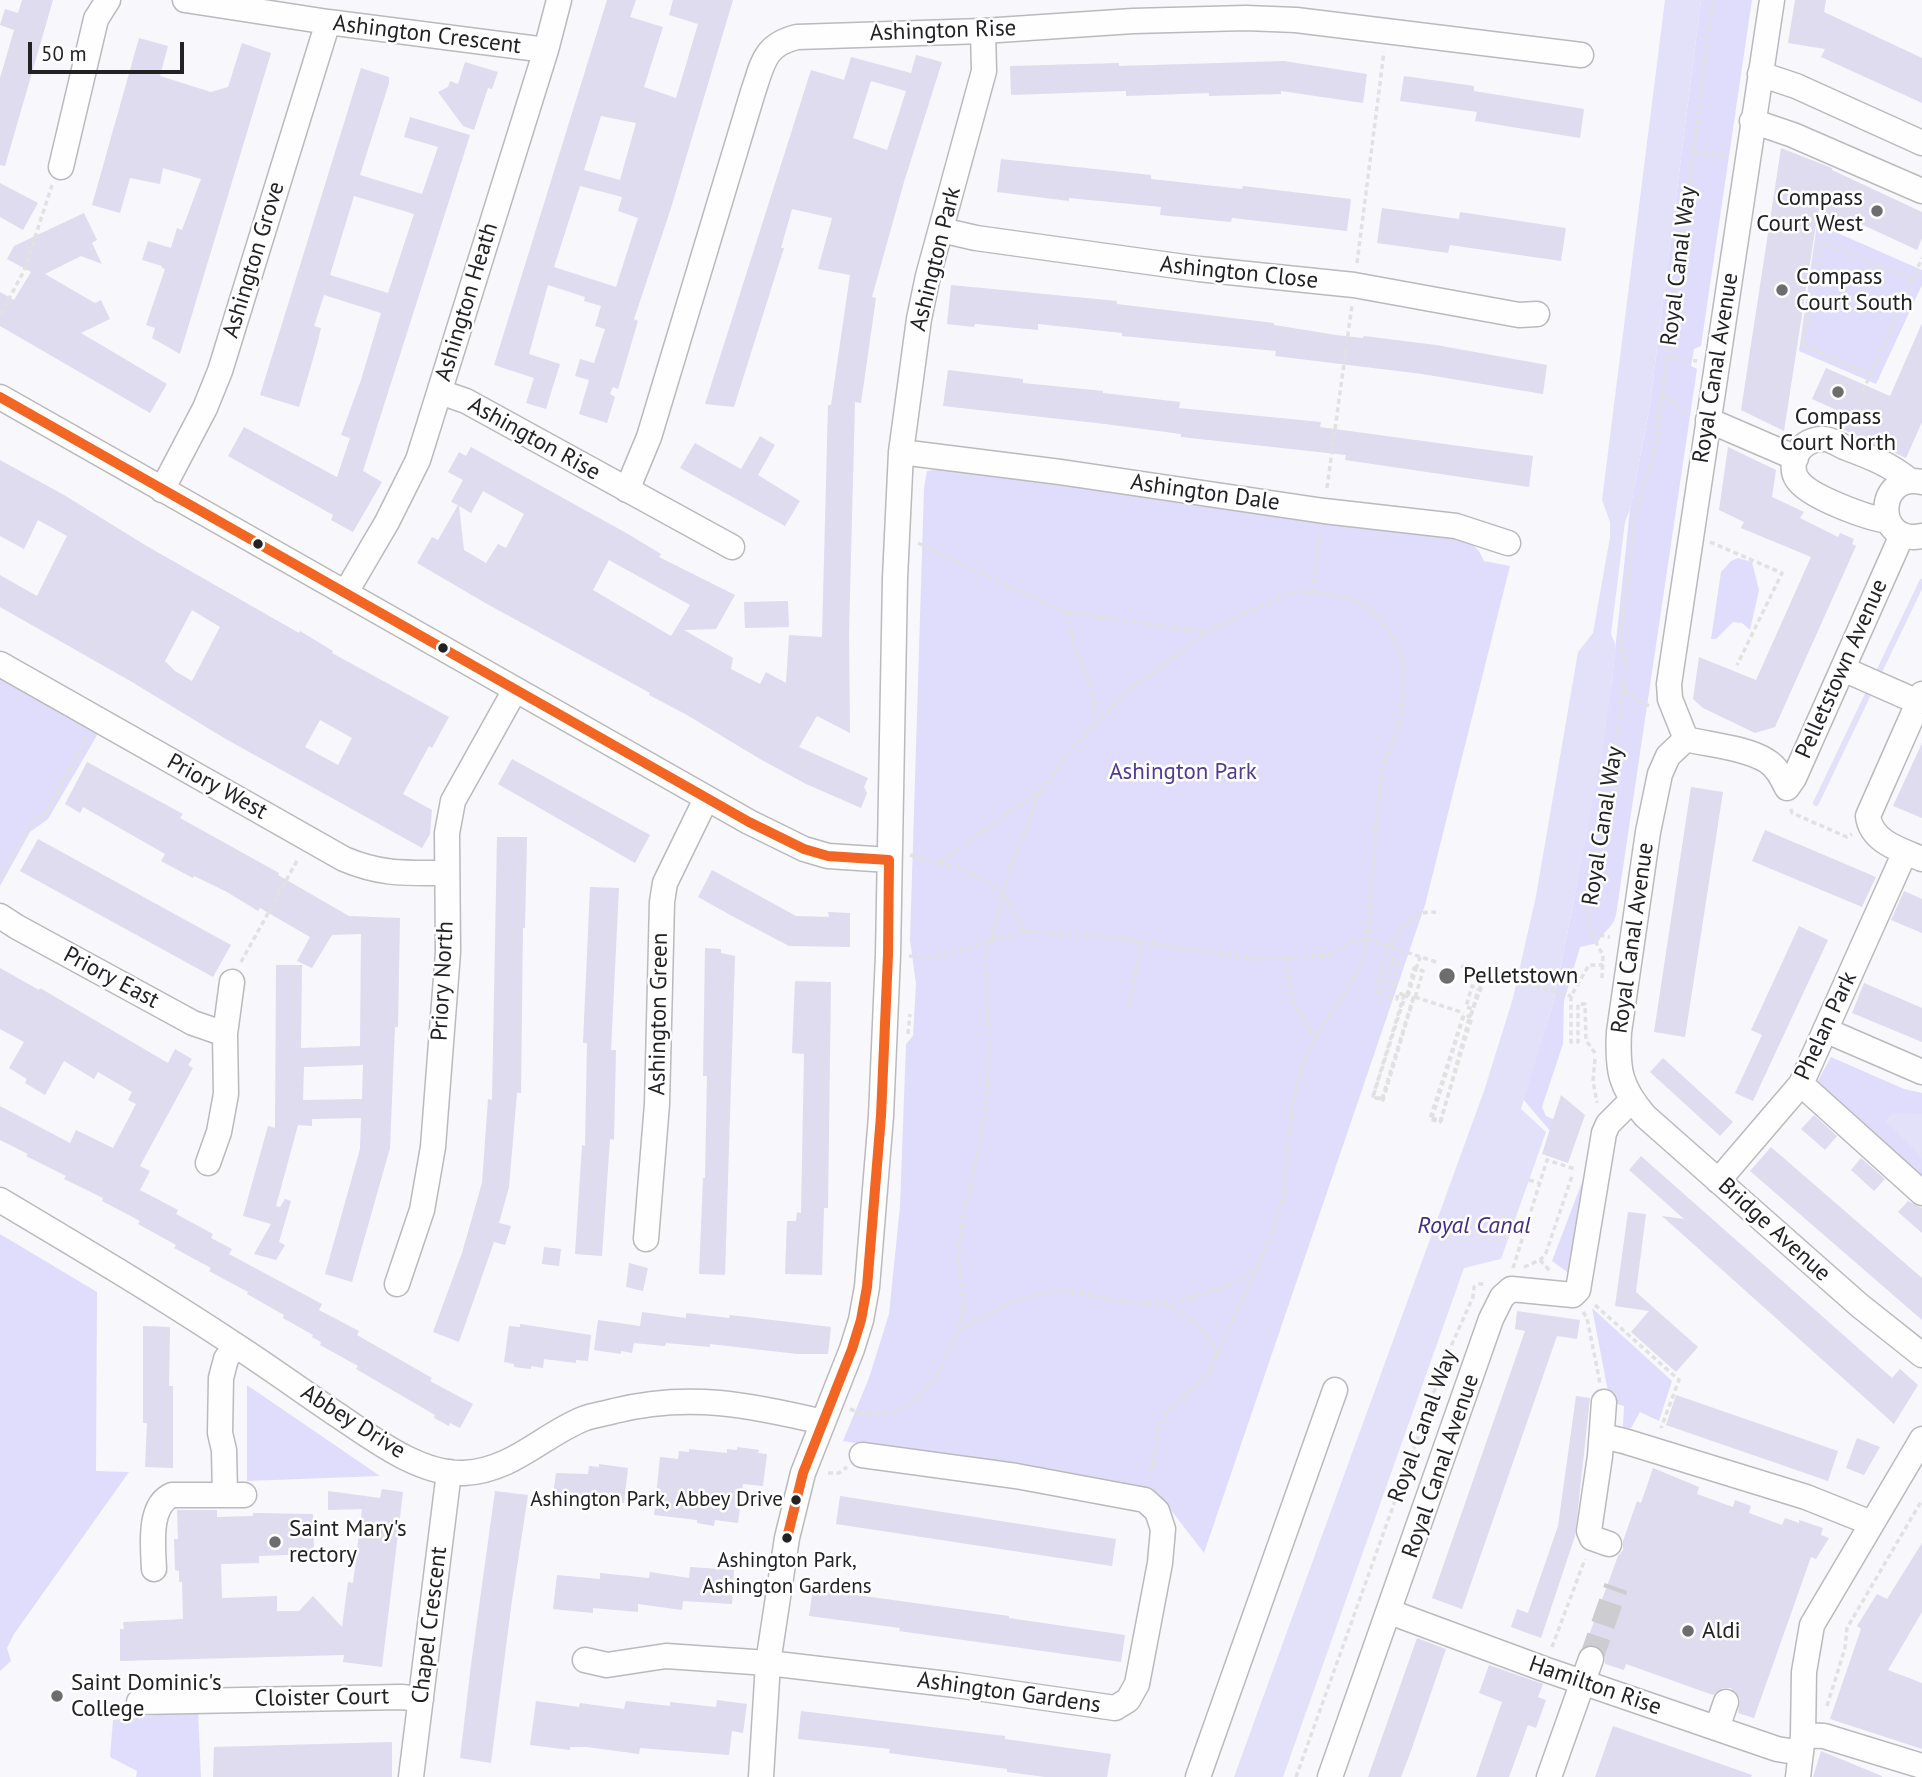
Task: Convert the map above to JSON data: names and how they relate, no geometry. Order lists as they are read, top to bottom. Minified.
{"streets":{"street":["Ashington Rise","Ashington Crescent","Ashington Park","Ashington Grove","Ashington Close","Ashington Heath","Royal Canal Avenue","Ashington Dale","Pelletstown Avenue","Priory West","Priory East","Priory North","Ashington Green","Phelan Park","Bridge Avenue","Abbey Drive","Chapel Crescent","Hamilton Rise","Ashington Gardens","Cloister Court"],"path":["Royal Canal Way"]},"crossings":[["Ashington Rise","Ashington Park"],["Ashington Rise","Ashington Heath"],["Ashington Crescent","Ashington Grove"],["Ashington Crescent","Ashington Heath"],["Ashington Park","Ashington Close"],["Ashington Park","Ashington Dale"],["Ashington Park","Abbey Drive"],["Ashington Park","Ashington Gardens"],["Royal Canal Avenue","Bridge Avenue"],["Royal Canal Avenue","Hamilton Rise"],["Priory West","Priory North"],["Phelan Park","Bridge Avenue"],["Abbey Drive","Chapel Crescent"],["Chapel Crescent","Cloister Court"]],"water":["Royal Canal"],"parks":["Ashington Park"],"places":["Compass Court West","Compass Court South","Compass Court North","Pelletstown","Ashington Park, Abbey Drive","Ashington Park, Ashington Gardens","Saint Mary's rectory","Aldi","Saint Dominic's College"],"scale_bar":"50 m"}
